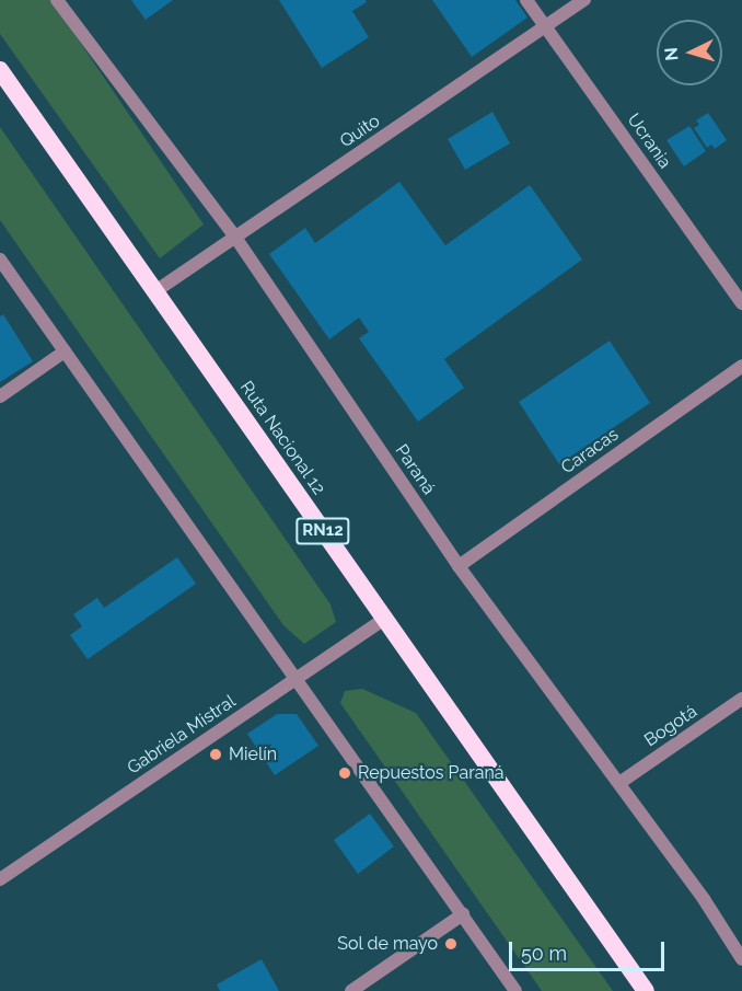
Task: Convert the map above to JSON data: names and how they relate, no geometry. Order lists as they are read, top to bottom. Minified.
{"streets":{"highway":["Ruta Nacional 12","RN12"],"street":["Quito","Ucrania","Caracas","Paraná","Bogotá","Gabriela Mistral"]},"crossings":[["Quito","Ucrania"],["Quito","Ruta Nacional 12"],["Quito","Paraná"],["Ruta Nacional 12","Gabriela Mistral"],["Caracas","Paraná"],["Paraná","Bogotá"]],"places":["Mielín","Repuestos Paraná","Sol de mayo"],"scale_bar":"50 m","north":"left"}
